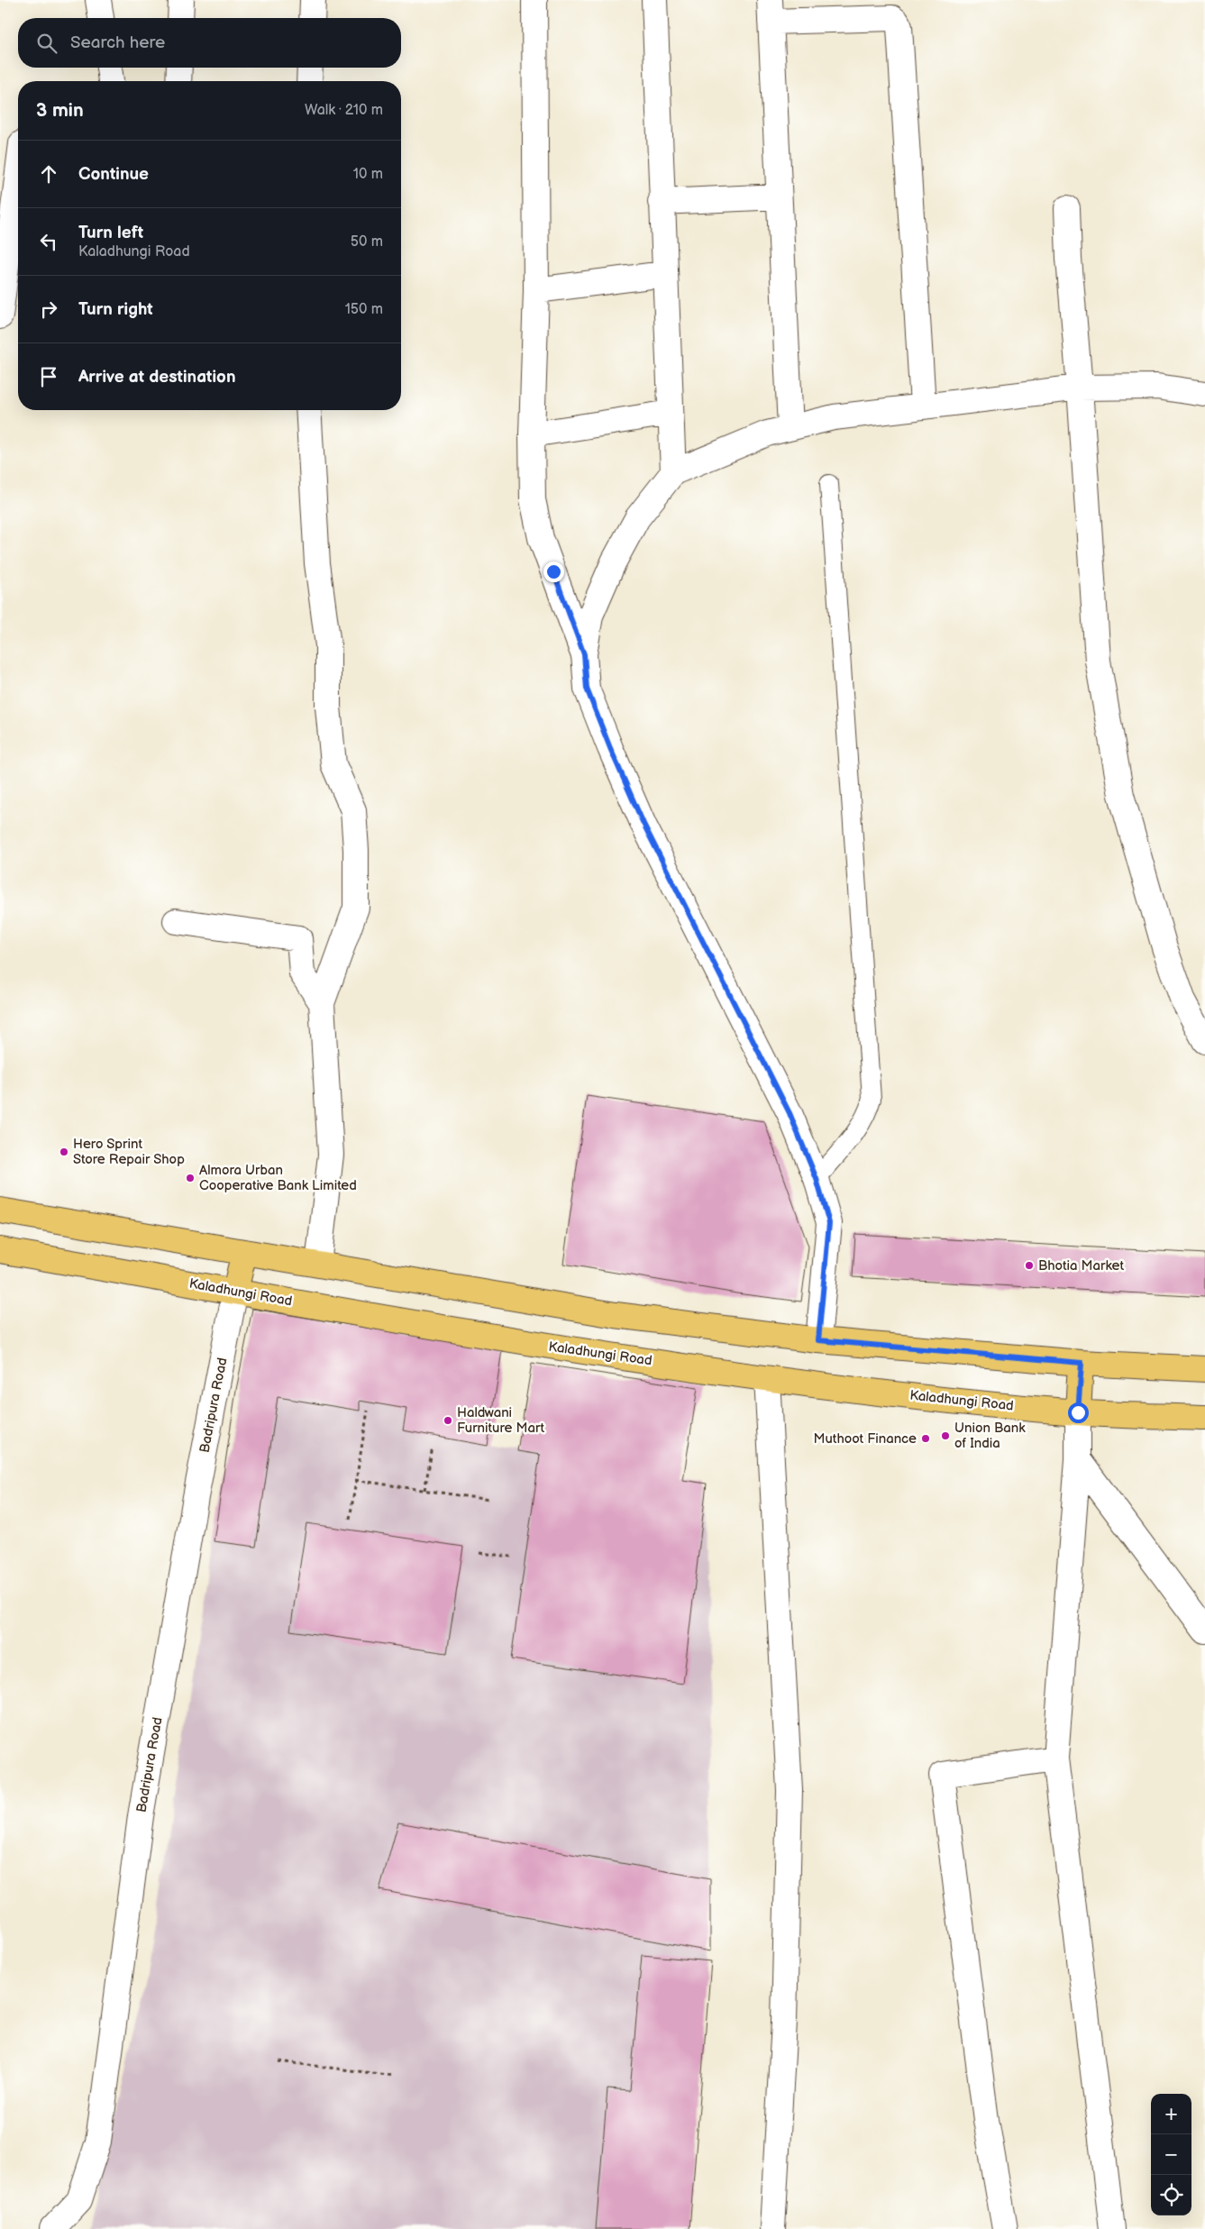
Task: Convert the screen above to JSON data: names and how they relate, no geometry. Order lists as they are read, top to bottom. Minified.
{"streets":{"main road":["Kaladhungi Road"],"street":["Badripura Road"]},"crossings":[["Kaladhungi Road","Badripura Road"]],"places":["Hero Sprint Store Repair Shop","Almora Urban Cooperative Bank Limited","Bhotia Market","Haldwani Furniture Mart","Union Bank of India","Muthoot Finance"],"page":{"search":"Search here","heading":["3 min","Walk · 210 m"],"list":[["Continue","10 m"],["Turn left","Kaladhungi Road","50 m"],["Turn right","150 m"],"Arrive at destination"],"map_buttons":["+","−"]}}
